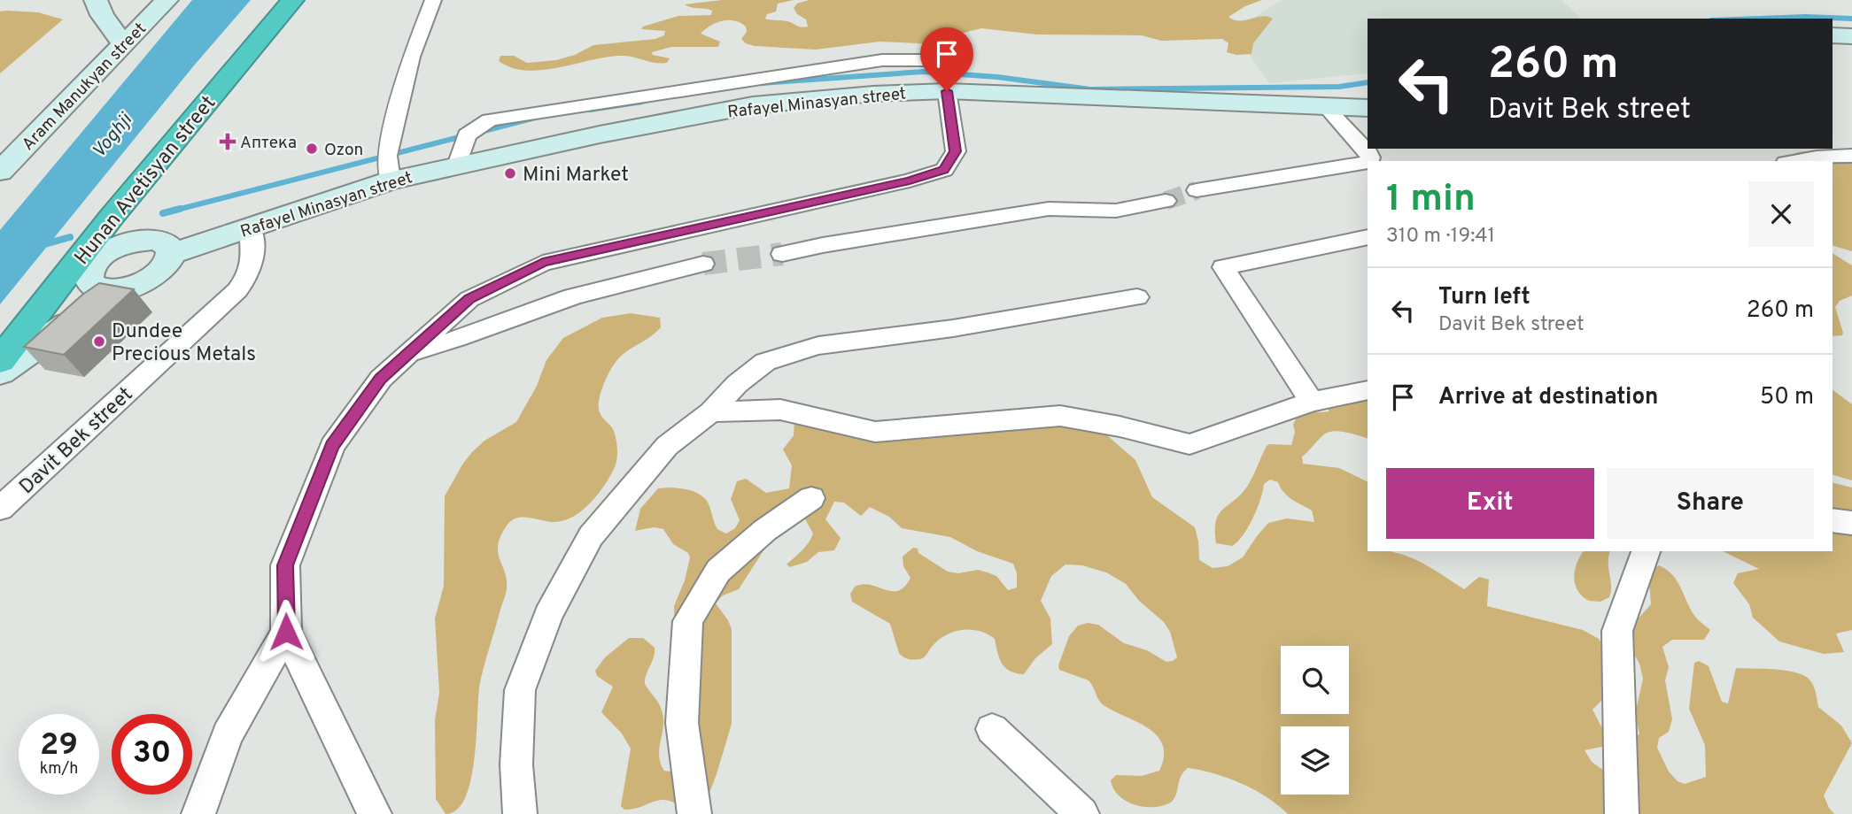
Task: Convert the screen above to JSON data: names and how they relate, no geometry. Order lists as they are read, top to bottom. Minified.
{"streets":{"highway":["Hunan Avetisyan street"],"street":["Aram Manukyan street","Rafayel Minasyan street","Davit Bek street"]},"crossings":[["Rafayel Minasyan street","Davit Bek street"]],"water":["Voghji"],"places":{"health":["Аптека"],"other":["Ozon","Mini Market","Dundee Precious Metals"]},"page":{"turn":["260 m","Davit Bek street"],"heading":["1 min","310 m · 19:41"],"list":[{"name":"Turn left","note":"Davit Bek street","value":"260 m"},{"name":"Arrive at destination","value":"50 m"}],"buttons":["Exit","Share"],"speed":"29 km/h","limit":"30"}}
